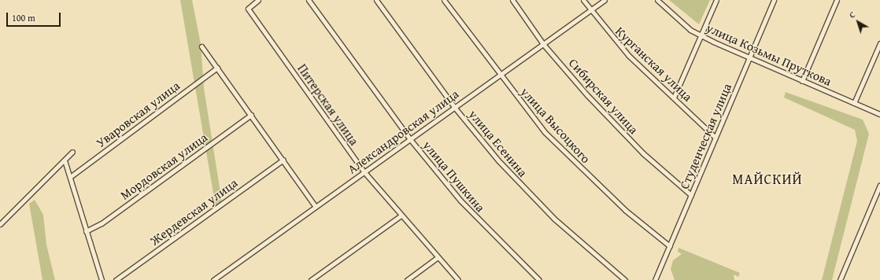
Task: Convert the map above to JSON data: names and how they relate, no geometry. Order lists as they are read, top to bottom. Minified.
{"streets":{"street":["улица Козьмы Пруткова","Курганская улица","Сибирская улица","Питерская улица","Уваровская улица","улица Высоцкого","Александровская улица","Студенческая улица","улица Есенина","Мордовская улица","улица Пушкина","Жердевская улица"]},"crossings":[["улица Козьмы Пруткова","Студенческая улица"],["Курганская улица","Александровская улица"],["Курганская улица","Студенческая улица"],["Сибирская улица","Александровская улица"],["Сибирская улица","Студенческая улица"],["Питерская улица","Александровская улица"],["улица Высоцкого","Александровская улица"],["улица Высоцкого","Студенческая улица"],["Александровская улица","улица Есенина"],["Александровская улица","улица Пушкина"]],"districts":["МАЙСКИЙ"],"scale_bar":"100 m","north":"top left"}
